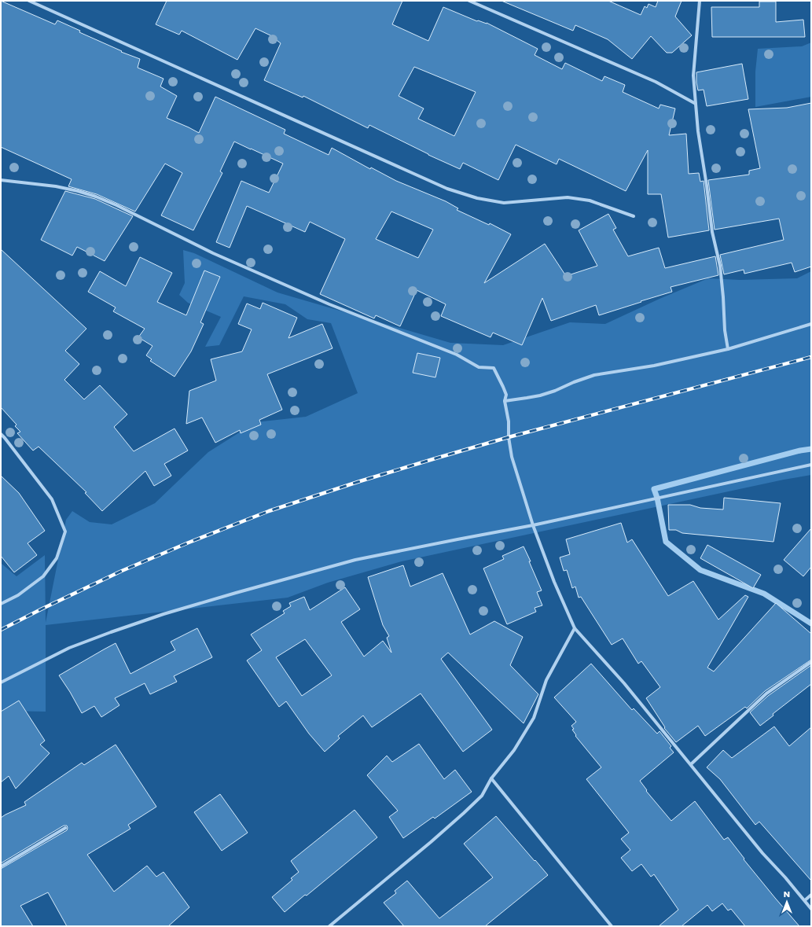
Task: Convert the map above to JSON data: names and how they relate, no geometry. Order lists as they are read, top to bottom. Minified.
{"north":"top"}
